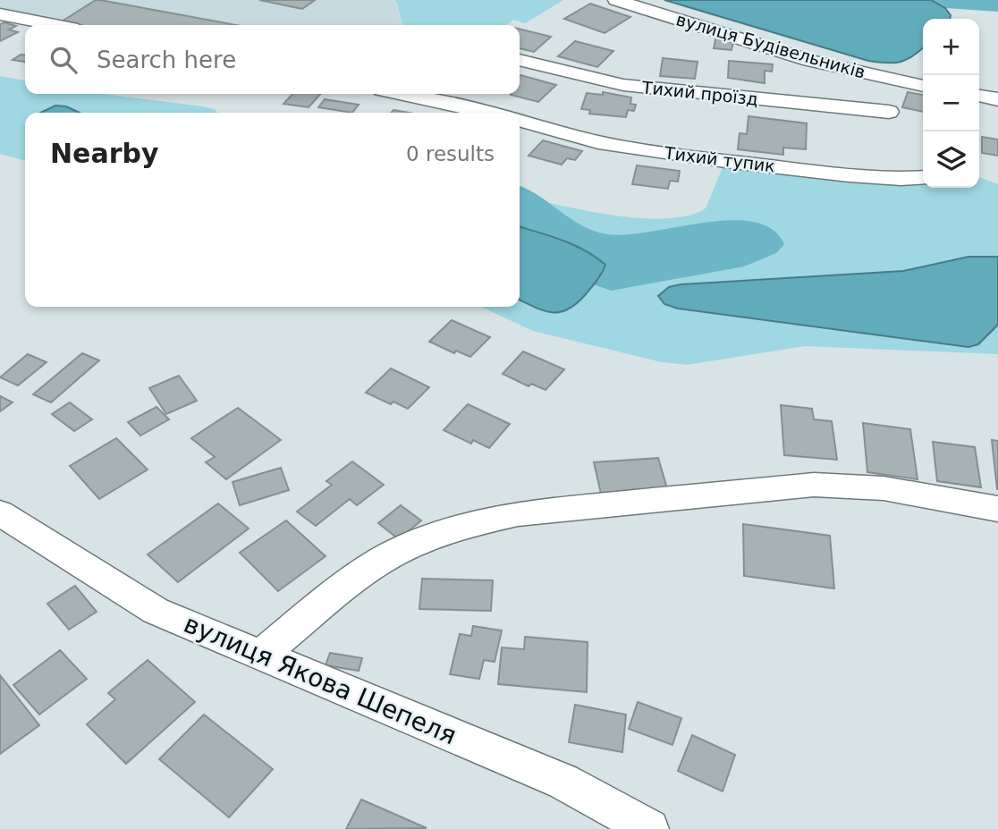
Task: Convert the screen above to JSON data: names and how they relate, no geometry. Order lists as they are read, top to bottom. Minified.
{"streets":{"street":["вулиця Будівельників","Тихий проїзд","Тихий тупик","вулиця Якова Шепеля"]},"page":{"map_buttons":["+","−"],"search":"Search here","heading":["Nearby","0 results"]}}
